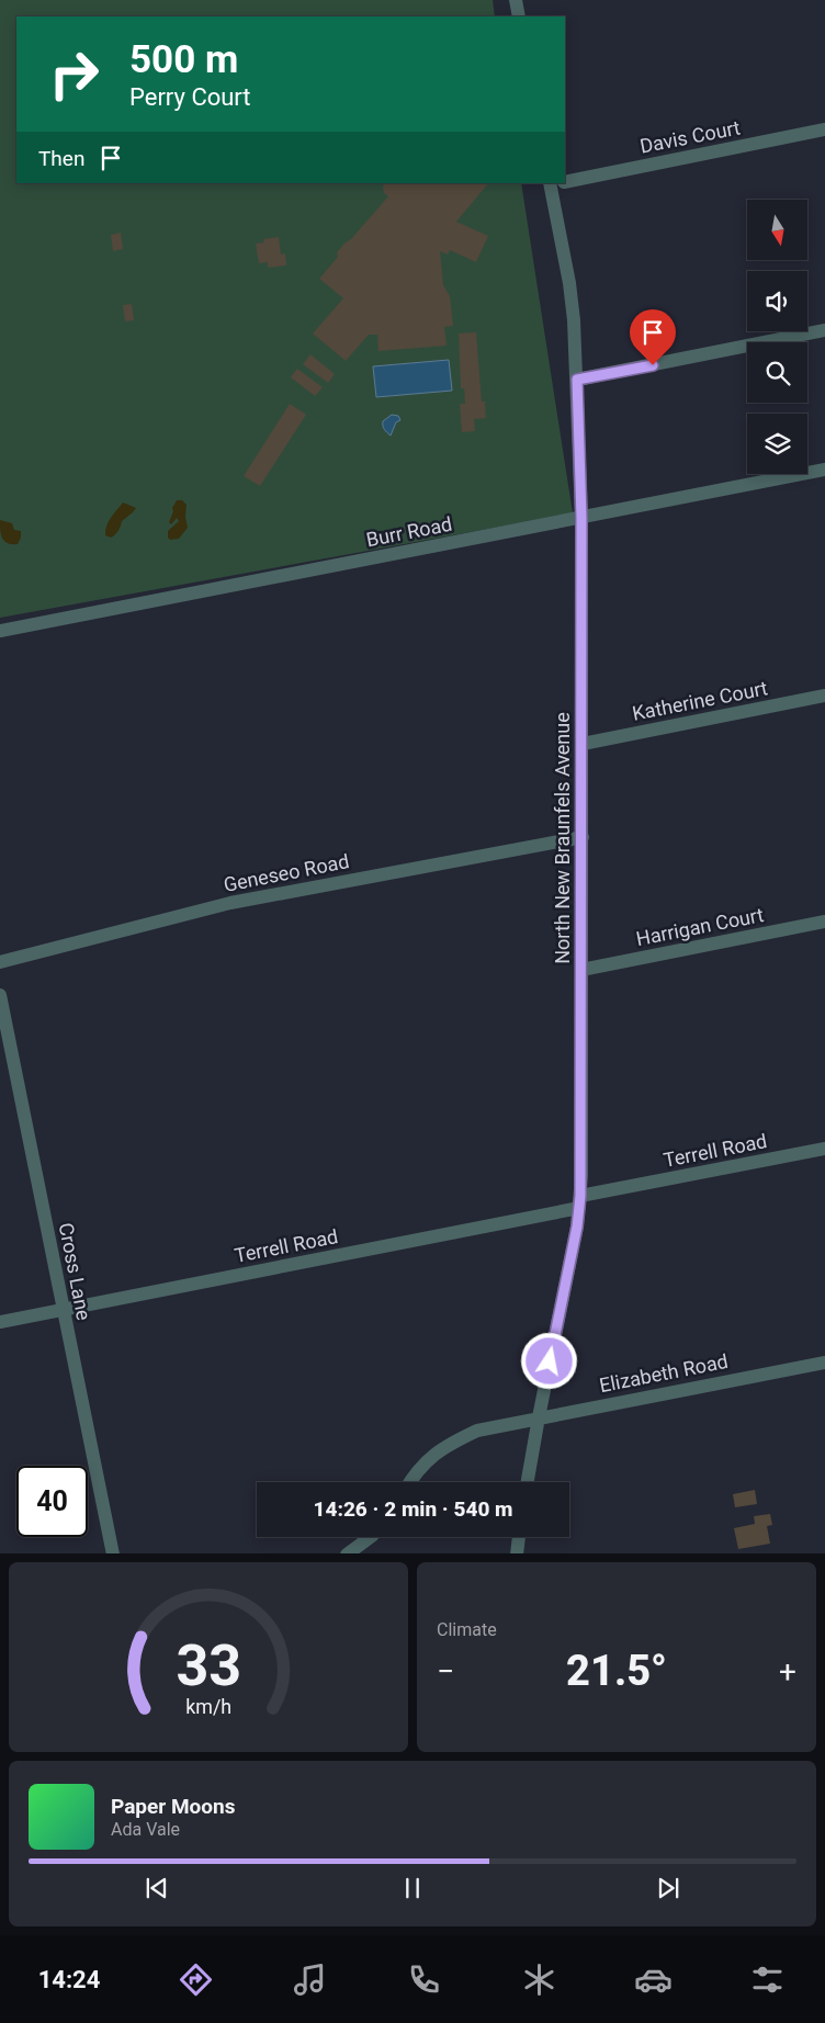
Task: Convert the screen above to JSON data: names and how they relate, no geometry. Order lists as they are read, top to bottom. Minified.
{"streets":{"street":["Davis Court","Burr Road","Katherine Court","North New Braunfels Avenue","Geneseo Road","Harrigan Court","Terrell Road","Cross Lane","Elizabeth Road"]},"crossings":[["Burr Road","North New Braunfels Avenue"],["Katherine Court","North New Braunfels Avenue"],["North New Braunfels Avenue","Geneseo Road"],["North New Braunfels Avenue","Harrigan Court"],["North New Braunfels Avenue","Terrell Road"],["North New Braunfels Avenue","Elizabeth Road"],["Terrell Road","Cross Lane"]],"north":"bottom","page":{"turn":["500 m","Perry Court"],"then":"Then","limit":"40","trip":"14:26 · 2 min · 540 m","tile":"Climate","heat":["−","21.5°","+"],"song":["Paper Moons","Ada Vale"],"tabs":"14:24","gauge":["33","km/h"]}}
